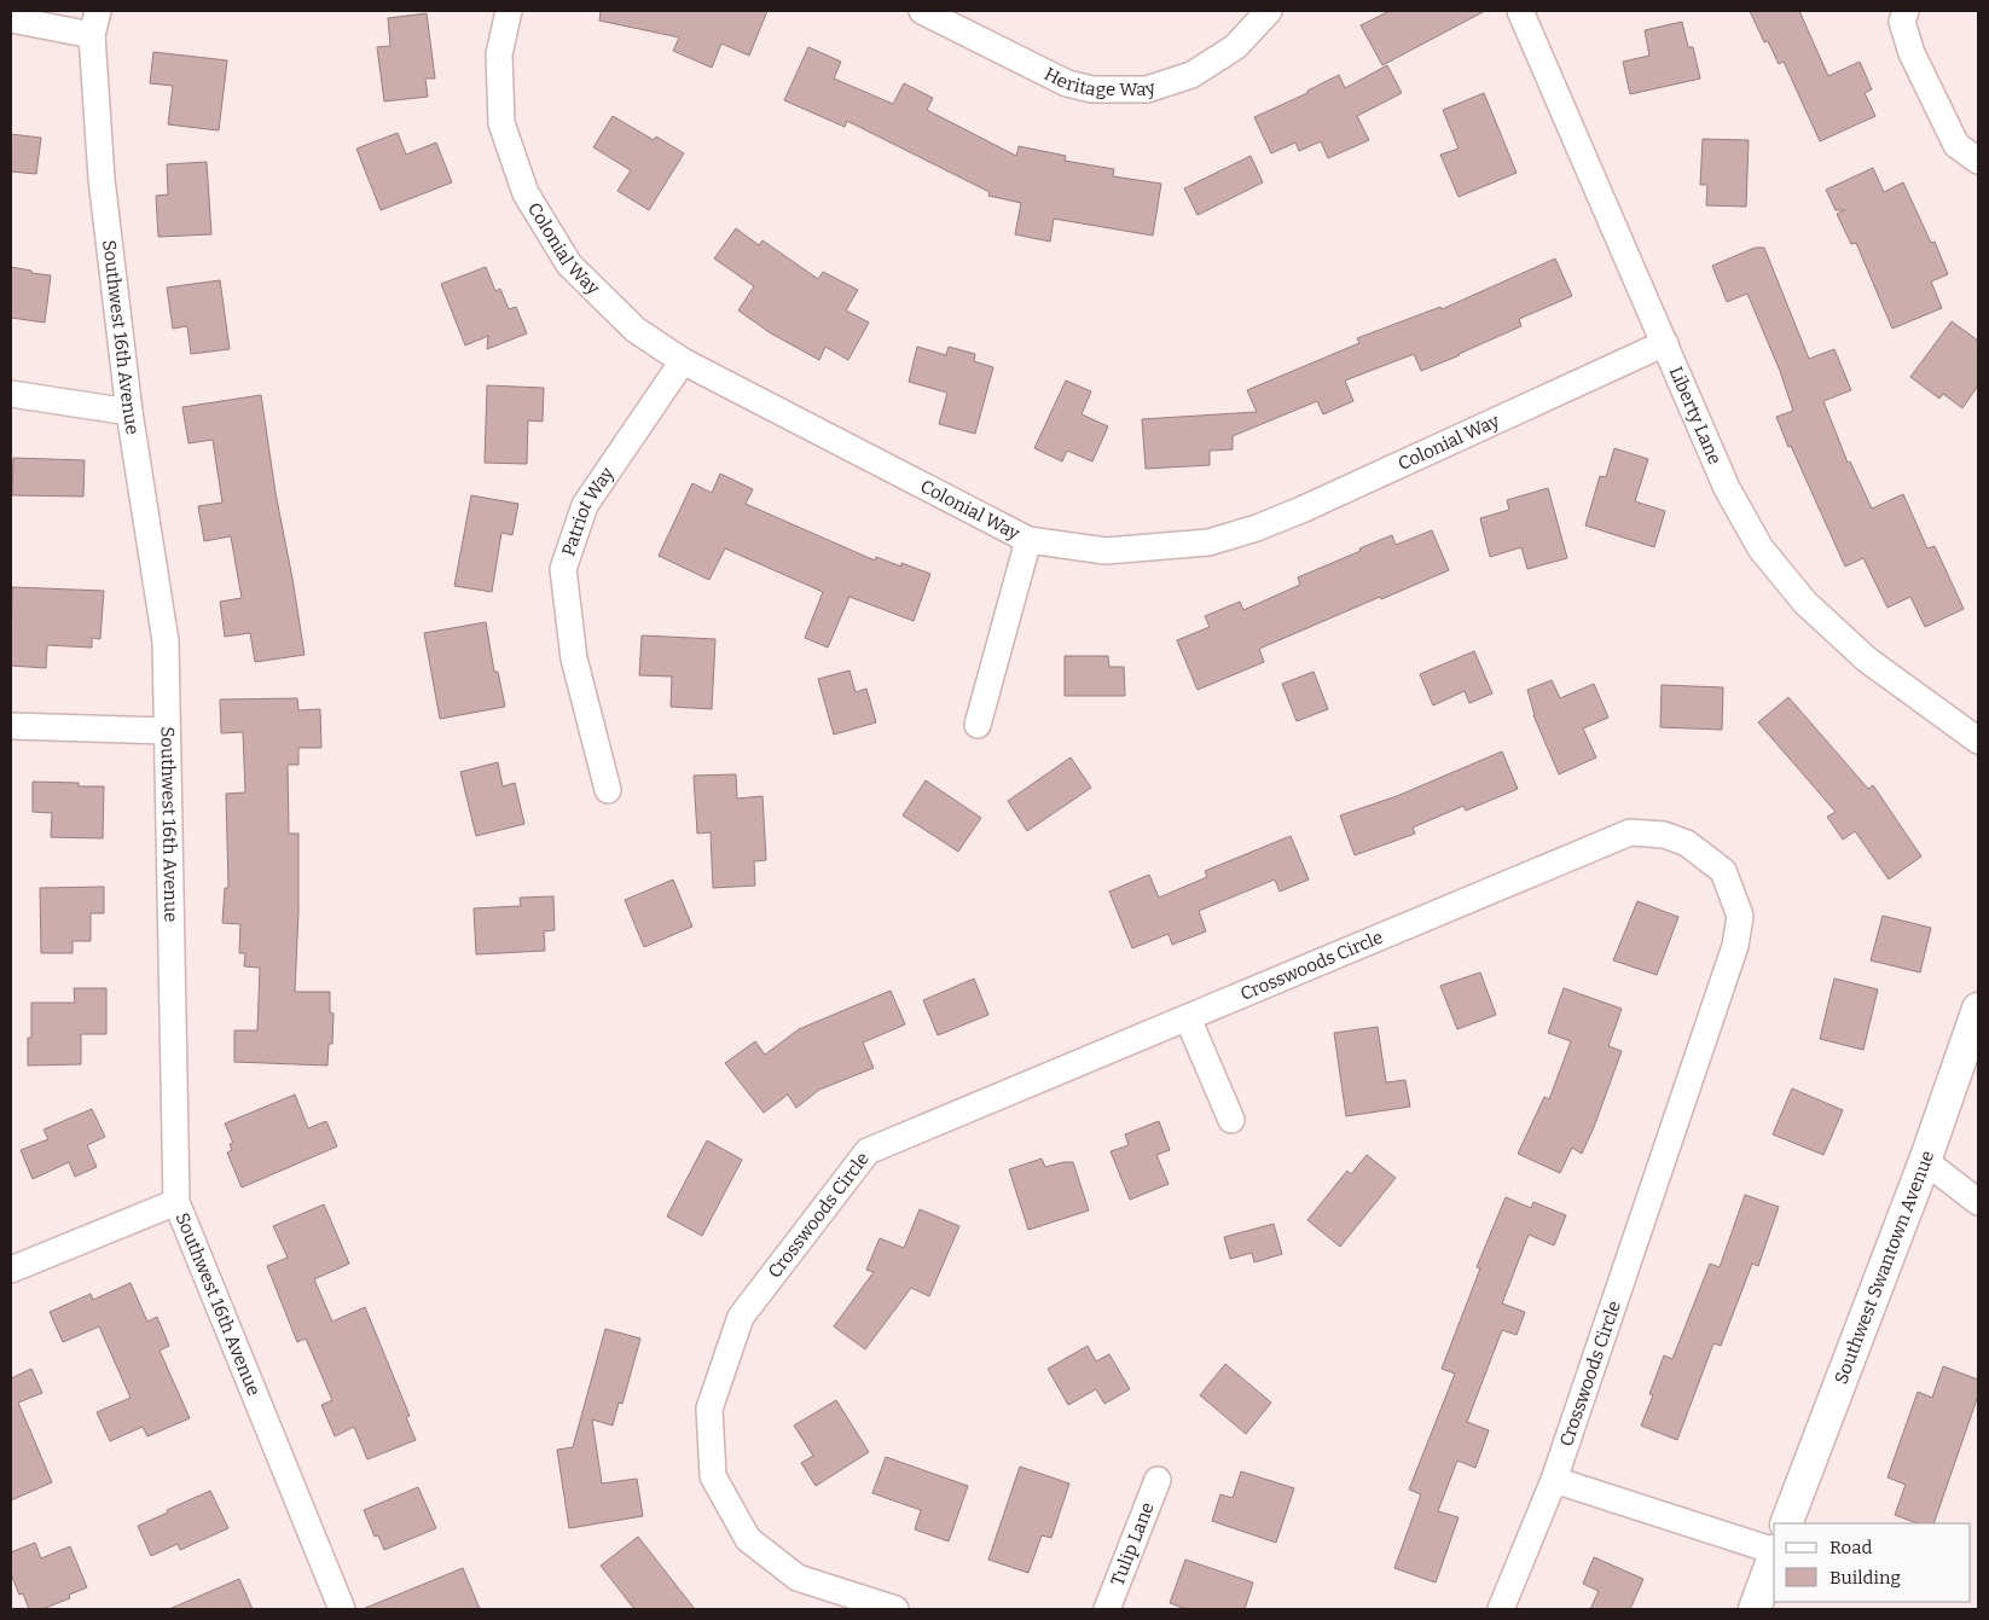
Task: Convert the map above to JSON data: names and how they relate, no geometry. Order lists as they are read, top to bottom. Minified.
{"streets":{"street":["Heritage Way","Colonial Way","Southwest 16th Avenue","Liberty Lane","Patriot Way","Crosswoods Circle","Southwest Swantown Avenue","Tulip Lane"]},"crossings":[["Colonial Way","Liberty Lane"],["Colonial Way","Patriot Way"]],"legend":["Road","Building"]}
